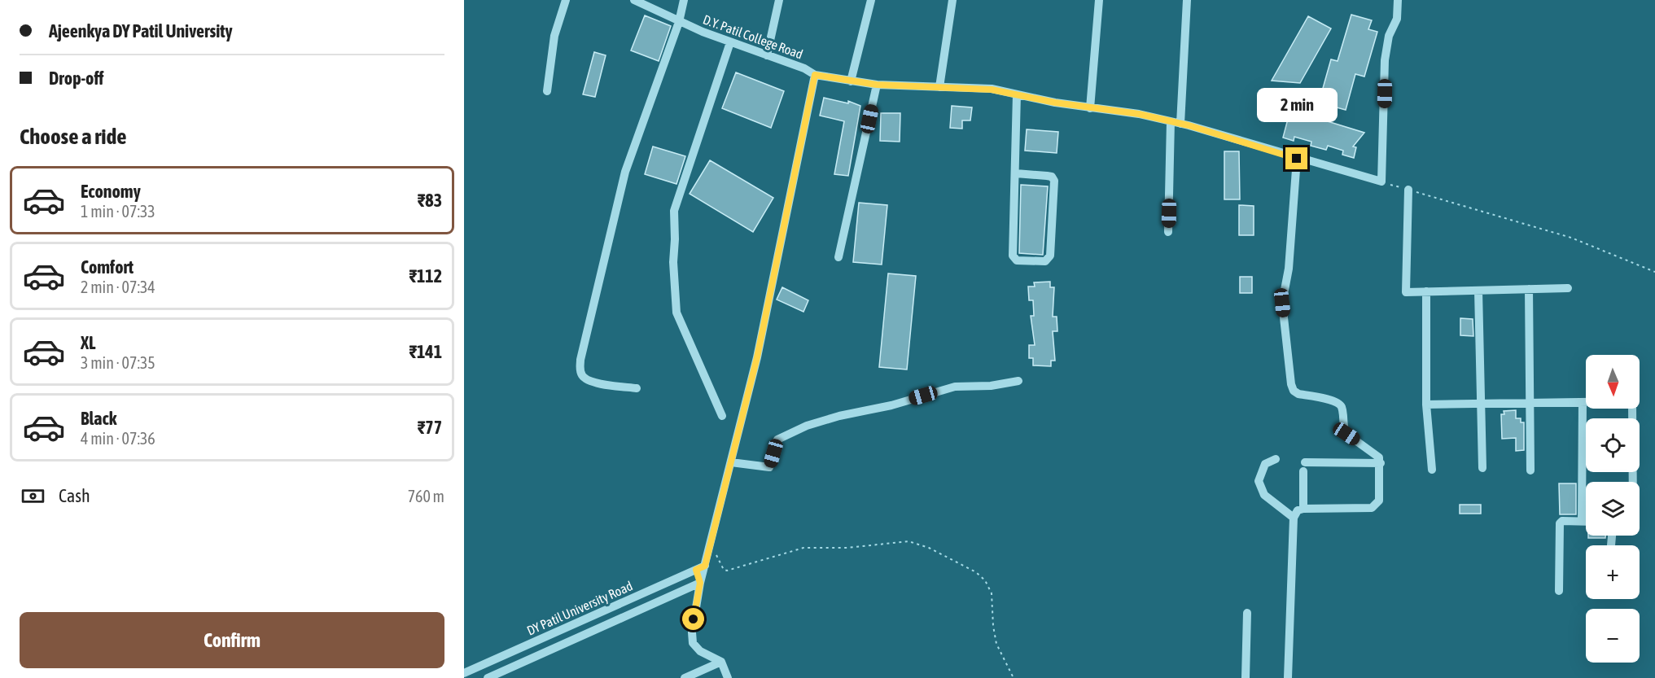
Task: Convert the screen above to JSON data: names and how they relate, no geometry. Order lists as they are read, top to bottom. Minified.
{"streets":{"street":["D.Y. Patil College Road","DY Patil University Road"]},"crossings":[["D.Y. Patil College Road","DY Patil University Road"]],"north":"bottom","page":{"banner":["Ajeenkya DY Patil University","Drop-off"],"bubble":"2 min","heading":"Choose a ride","list":[{"name":"Economy","note":"1 min · 07:33","value":"₹83"},{"name":"Comfort","note":"2 min · 07:34","value":"₹112"},{"name":"XL","note":"3 min · 07:35","value":"₹141"},{"name":"Black","note":"4 min · 07:36","value":"₹77"}],"map_buttons":["+","−"],"pay":["Cash","760 m"],"buttons":"Confirm"}}
